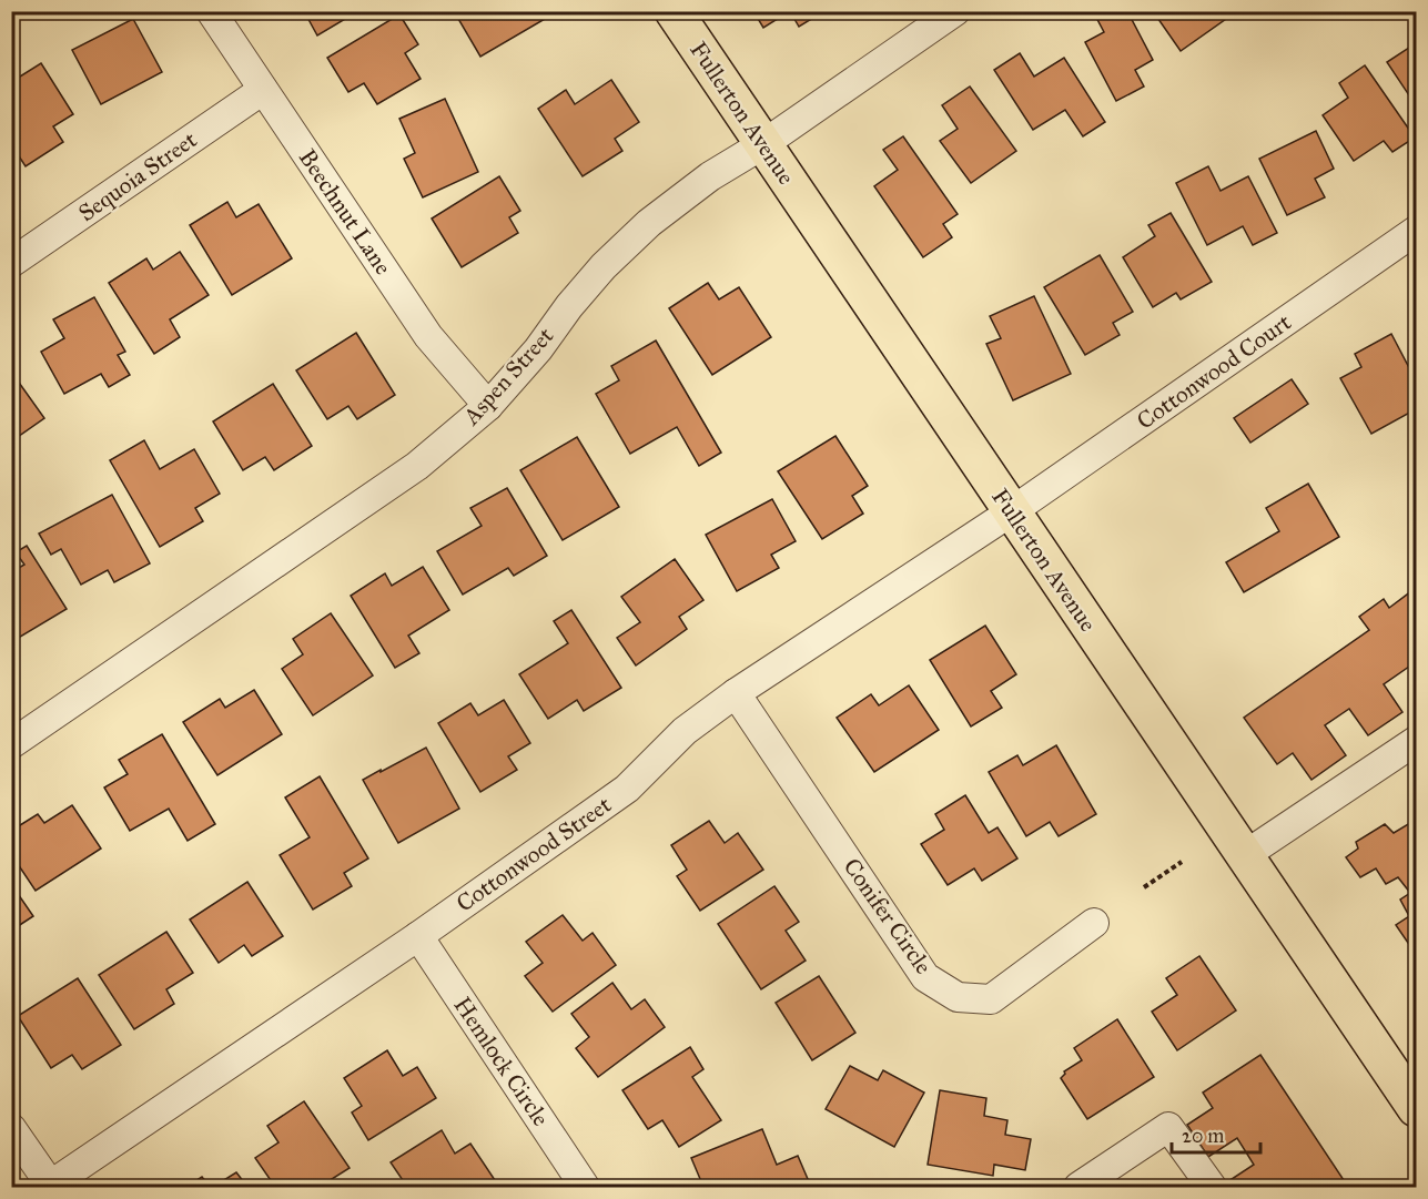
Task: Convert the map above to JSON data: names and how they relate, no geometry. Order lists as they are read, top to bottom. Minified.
{"streets":{"main road":["Fullerton Avenue"],"street":["Sequoia Street","Beechnut Lane","Cottonwood Court","Aspen Street","Cottonwood Street","Conifer Circle","Hemlock Circle"]},"crossings":[["Fullerton Avenue","Cottonwood Court"],["Fullerton Avenue","Aspen Street"],["Fullerton Avenue","Cottonwood Street"],["Sequoia Street","Beechnut Lane"],["Beechnut Lane","Aspen Street"],["Cottonwood Court","Cottonwood Street"],["Cottonwood Street","Conifer Circle"],["Cottonwood Street","Hemlock Circle"]],"scale_bar":"20 m"}
